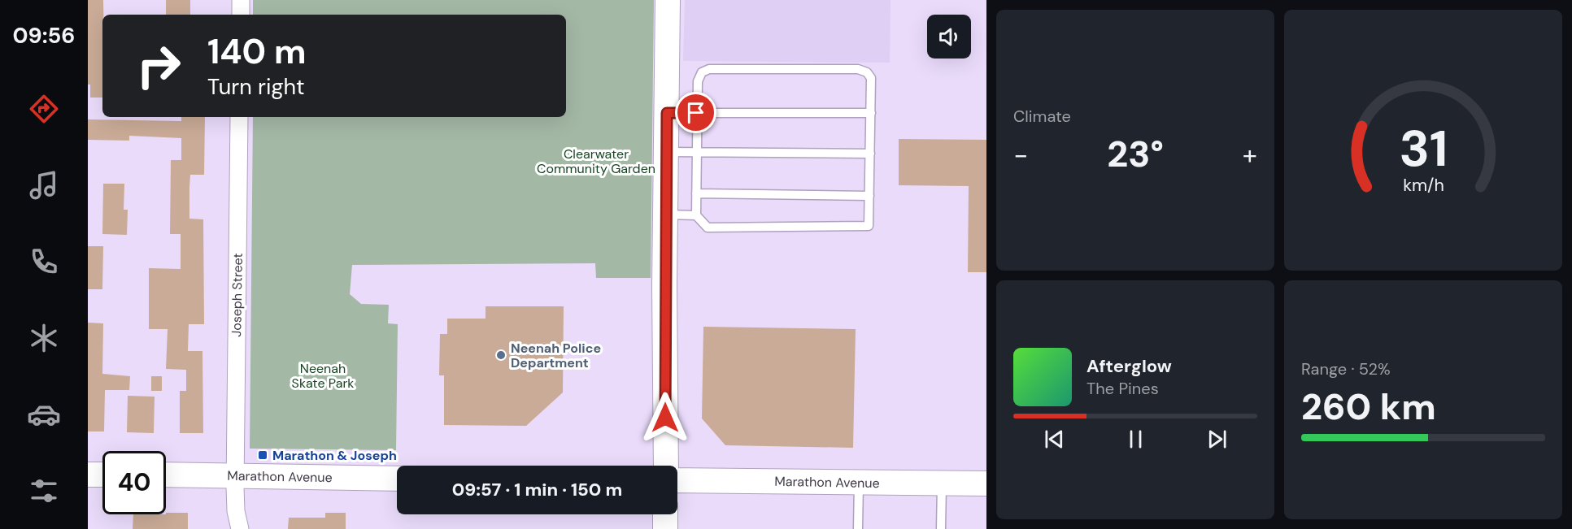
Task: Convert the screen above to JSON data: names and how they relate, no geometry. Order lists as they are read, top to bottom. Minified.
{"streets":{"street":["Joseph Street","Marathon Avenue"]},"crossings":[["Joseph Street","Marathon Avenue"]],"parks":["Clearwater Community Garden","Neenah Skate Park"],"places":{"other":["Neenah Police Department"],"transit":["Marathon & Joseph"]},"page":{"tabs":"09:56","tile":["Climate",["Range · 52%","260 km"]],"turn":["140 m","Turn right"],"heat":["−","23°","+"],"song":["Afterglow","The Pines"],"limit":"40","trip":"09:57 · 1 min · 150 m","gauge":["31","km/h"]}}
